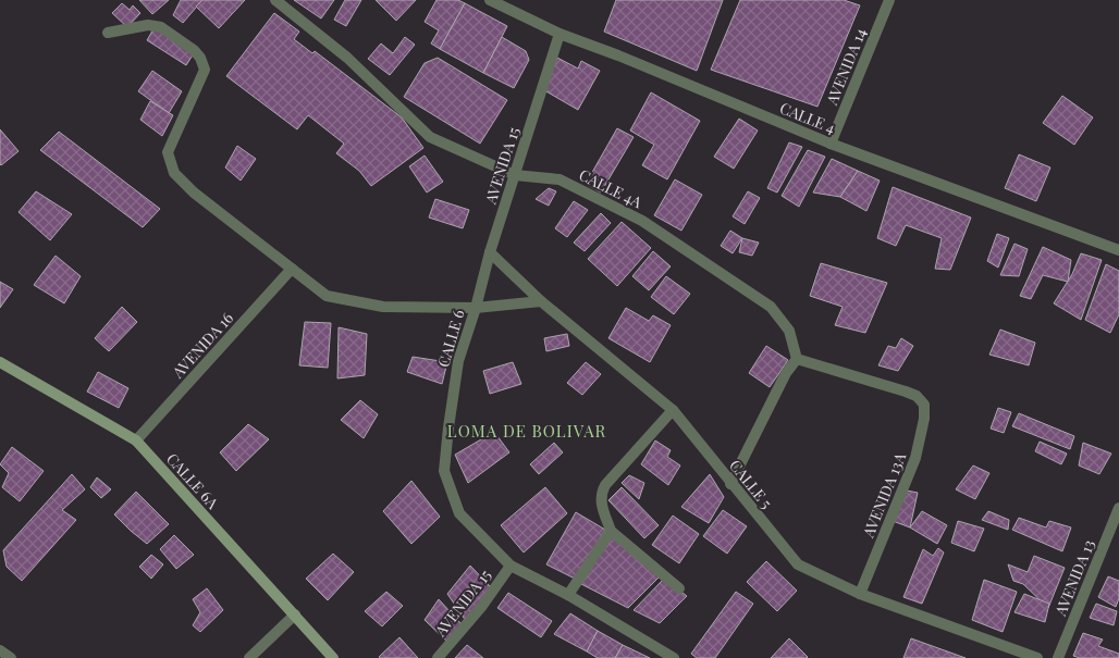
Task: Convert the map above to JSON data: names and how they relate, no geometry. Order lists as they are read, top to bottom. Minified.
{"streets":{"street":["AVENIDA 14","CALLE 4","AVENIDA 15","CALLE 4A","CALLE 6","AVENIDA 16","CALLE 6A","CALLE 5","AVENIDA 13A","AVENIDA 13"]},"crossings":[["AVENIDA 14","CALLE 4"],["CALLE 4","AVENIDA 15"],["AVENIDA 15","CALLE 4A"],["AVENIDA 15","CALLE 6"],["AVENIDA 15","CALLE 5"],["CALLE 4A","AVENIDA 13A"],["CALLE 6","AVENIDA 16"],["AVENIDA 16","CALLE 6A"],["CALLE 5","AVENIDA 13A"]],"districts":["LOMA DE BOLIVAR"]}
